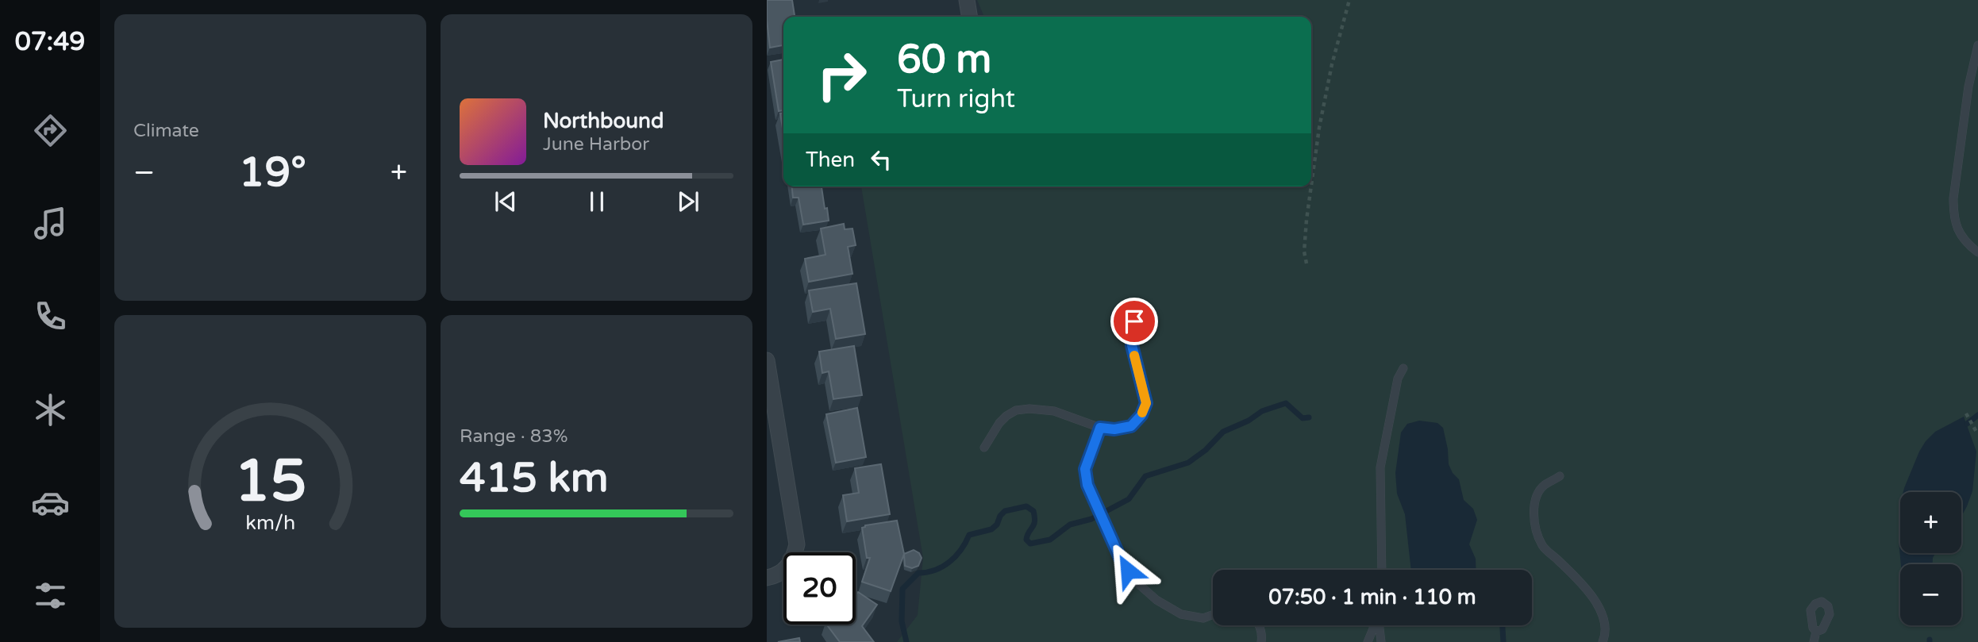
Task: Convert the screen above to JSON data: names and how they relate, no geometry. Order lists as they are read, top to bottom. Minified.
{"page":{"tabs":"07:49","tile":["Climate",["Range · 83%","415 km"]],"turn":["60 m","Turn right"],"song":["Northbound","June Harbor"],"then":"Then","heat":["−","19°","+"],"map_buttons":["+","−"],"limit":"20","trip":"07:50 · 1 min · 110 m","gauge":["15","km/h"]}}
